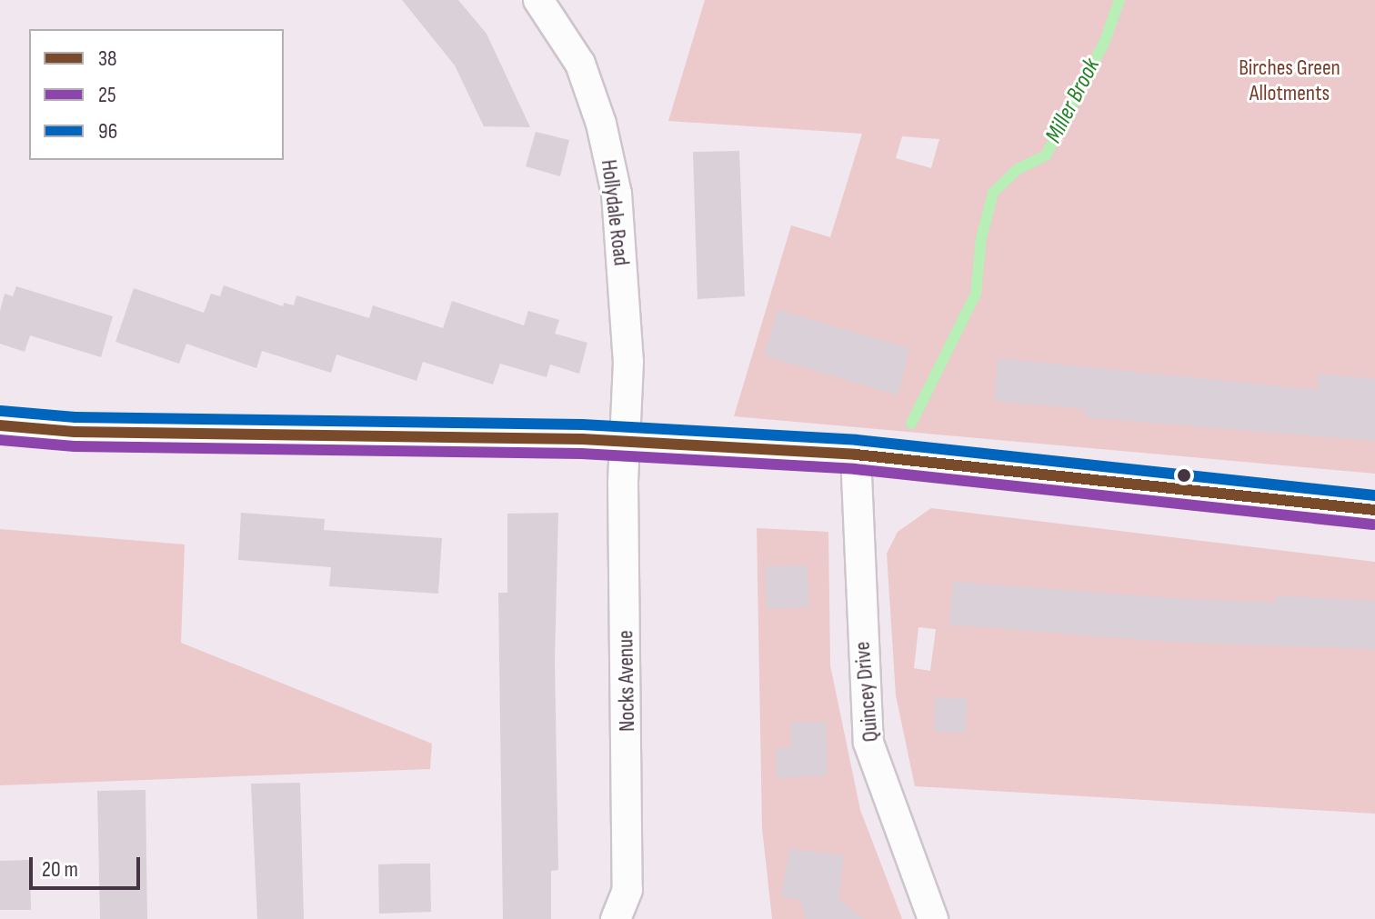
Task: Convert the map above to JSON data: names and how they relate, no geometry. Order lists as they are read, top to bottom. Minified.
{"streets":{"street":["Hollydale Road","Nocks Avenue","Quincey Drive"]},"crossings":[["Hollydale Road","Nocks Avenue"]],"water":["Miller Brook"],"parks":["Birches Green Allotments"],"lines":["transit line 96","transit line 38","transit line 25"],"legend":["38","25","96"],"scale_bar":"20 m"}
